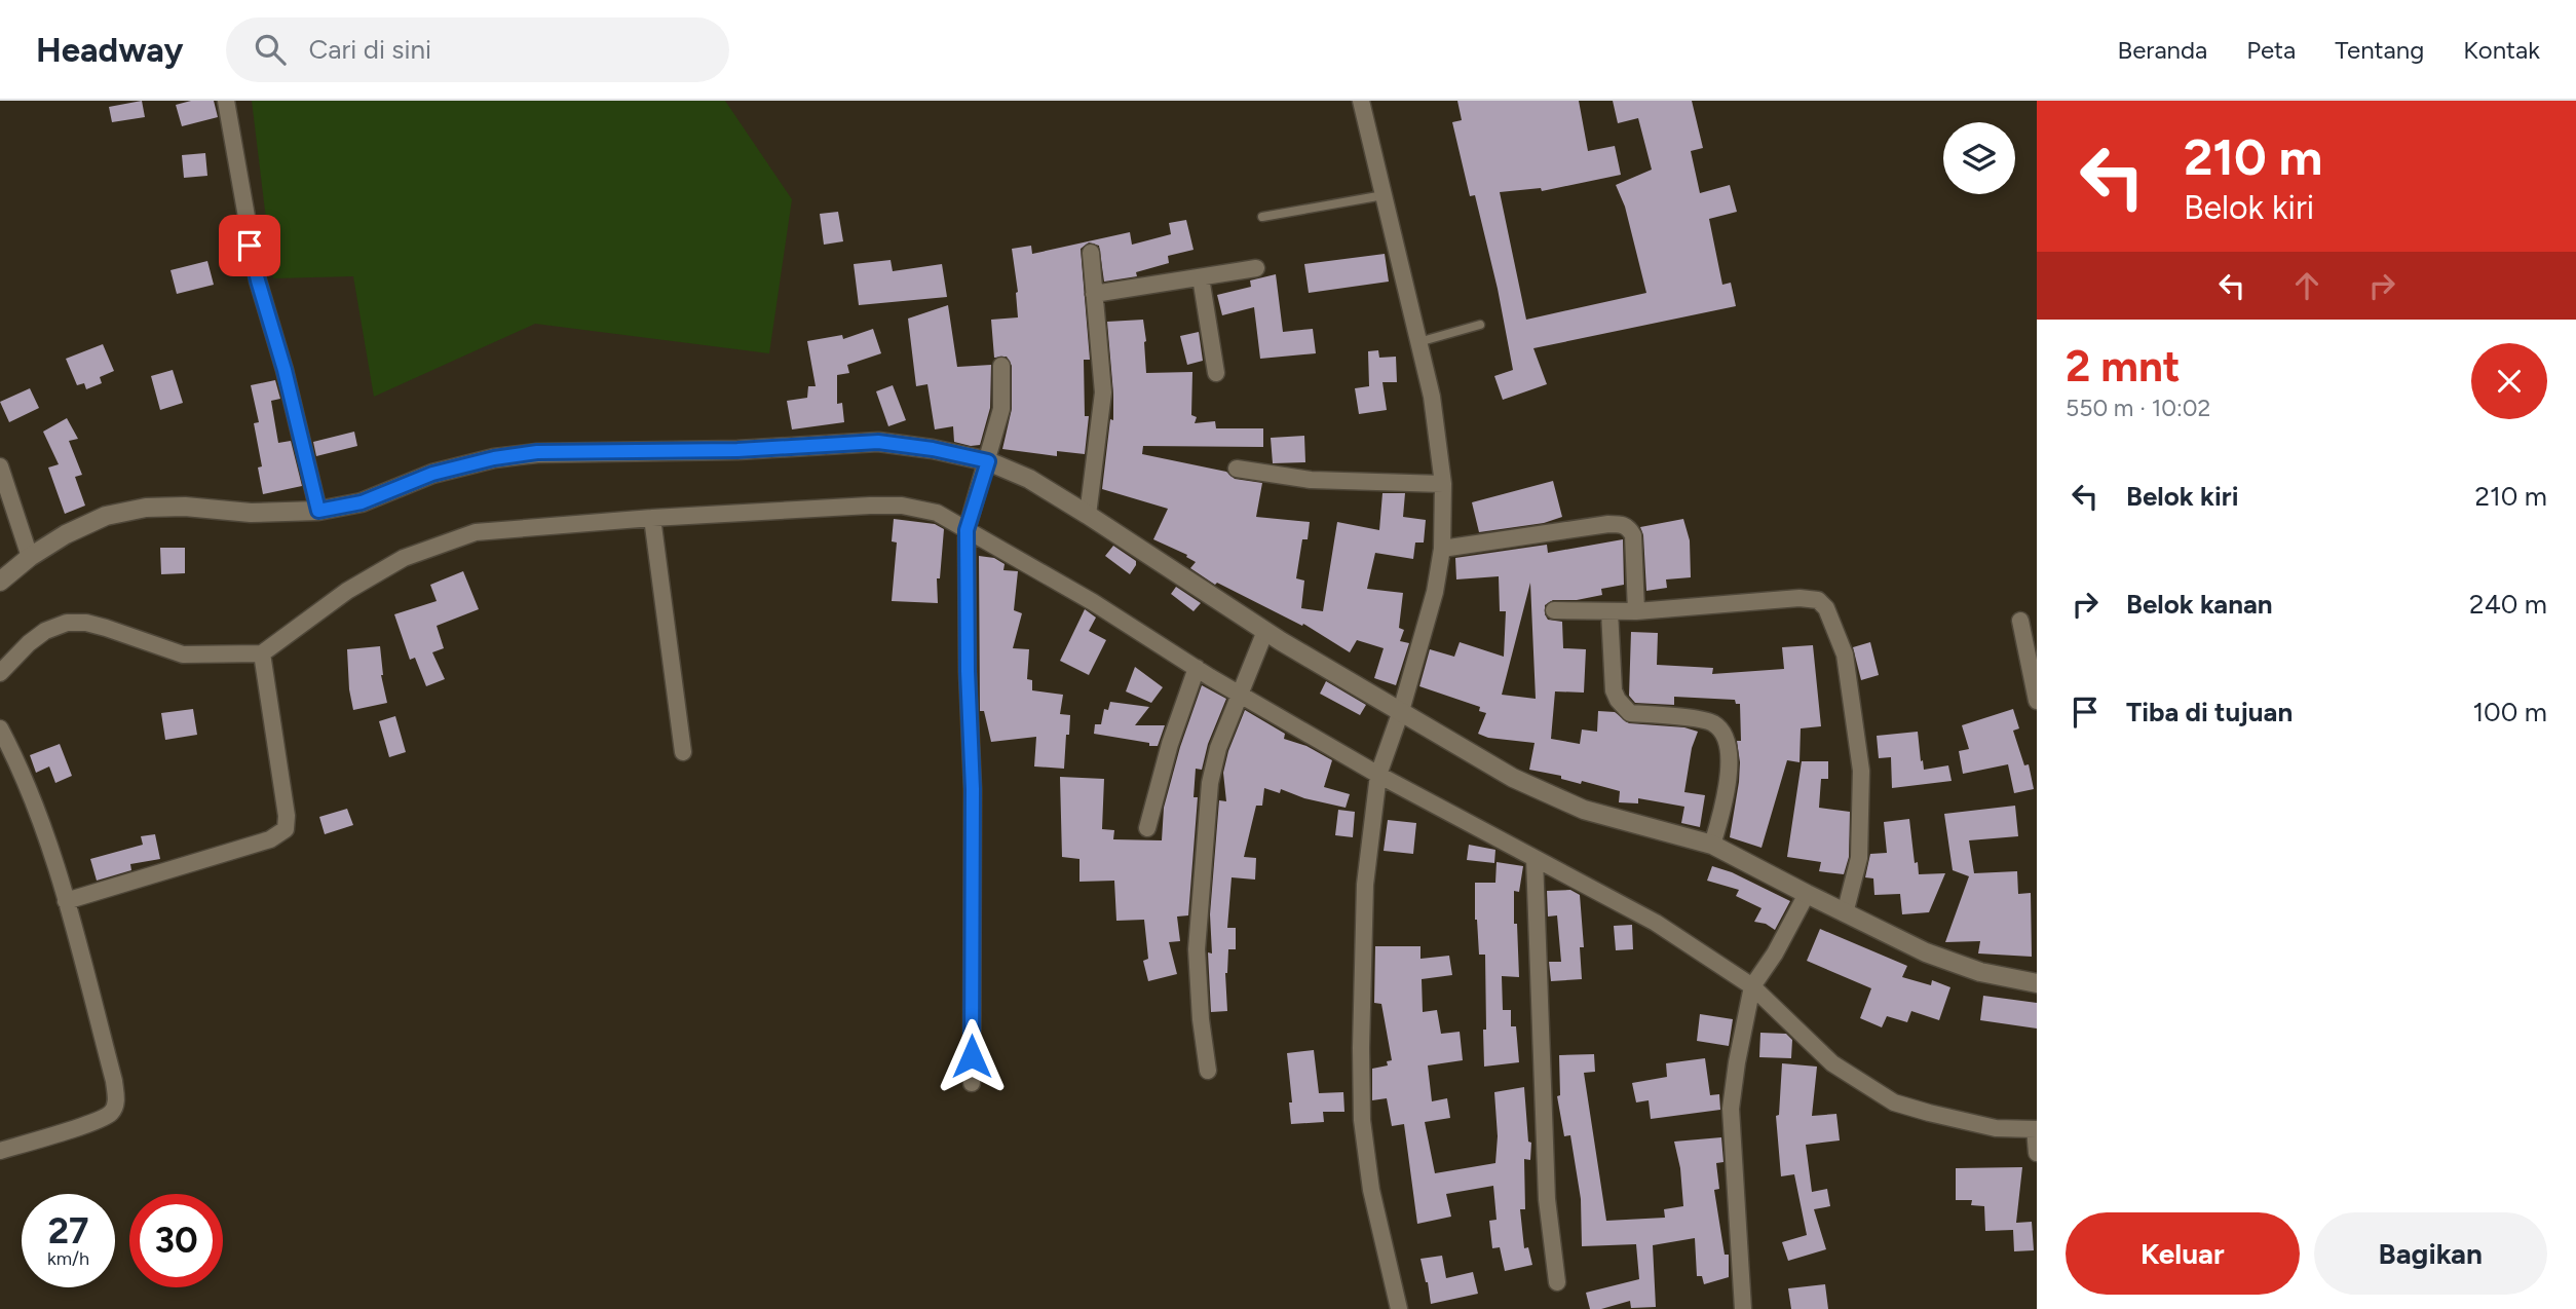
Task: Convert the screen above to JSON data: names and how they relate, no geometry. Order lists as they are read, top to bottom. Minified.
{"page":{"header":"Headway","search":"Cari di sini","nav":["Beranda","Peta","Tentang","Kontak"],"turn":["210 m","Belok kiri"],"heading":["2 mnt","550 m · 10:02"],"list":[{"name":"Belok kiri","value":"210 m"},{"name":"Belok kanan","value":"240 m"},{"name":"Tiba di tujuan","value":"100 m"}],"speed":"27 km/h","limit":"30","buttons":["Keluar","Bagikan"]}}
